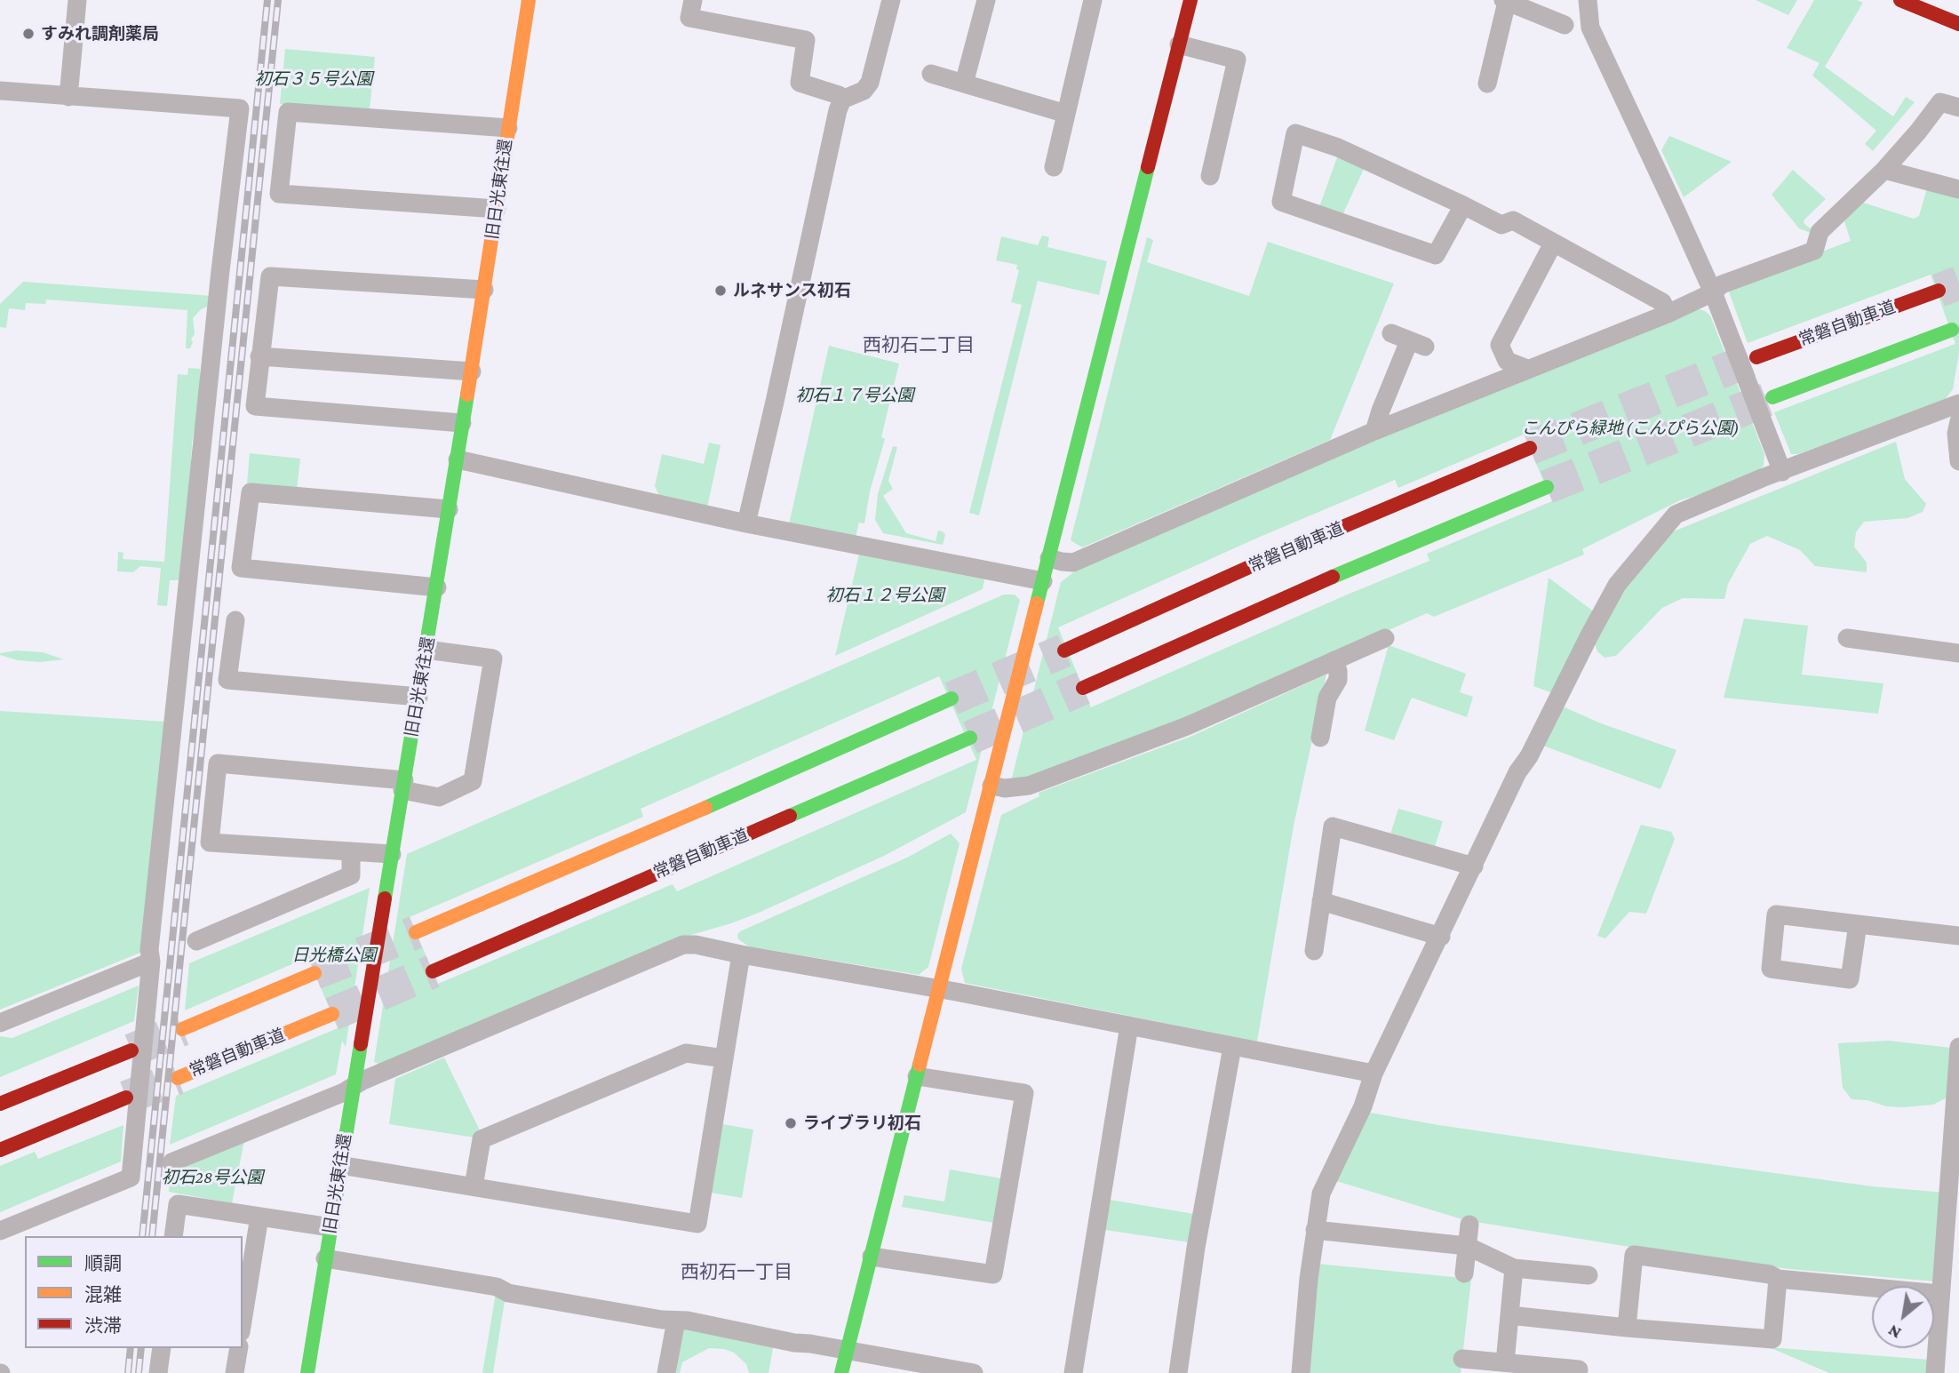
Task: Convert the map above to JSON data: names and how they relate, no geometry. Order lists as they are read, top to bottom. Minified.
{"streets":{"main road":["旧日光東往還","常磐自動車道"]},"districts":["西初石二丁目","西初石一丁目"],"parks":["初石３５号公園","初石１７号公園","こんぴら緑地 (こんぴら公園)","初石１２号公園","日光橋公園","初石28号公園"],"places":["すみれ調剤薬局","ルネサンス初石","ライブラリ初石"],"legend":["順調","混雑","渋滞"],"north":"bottom left"}
